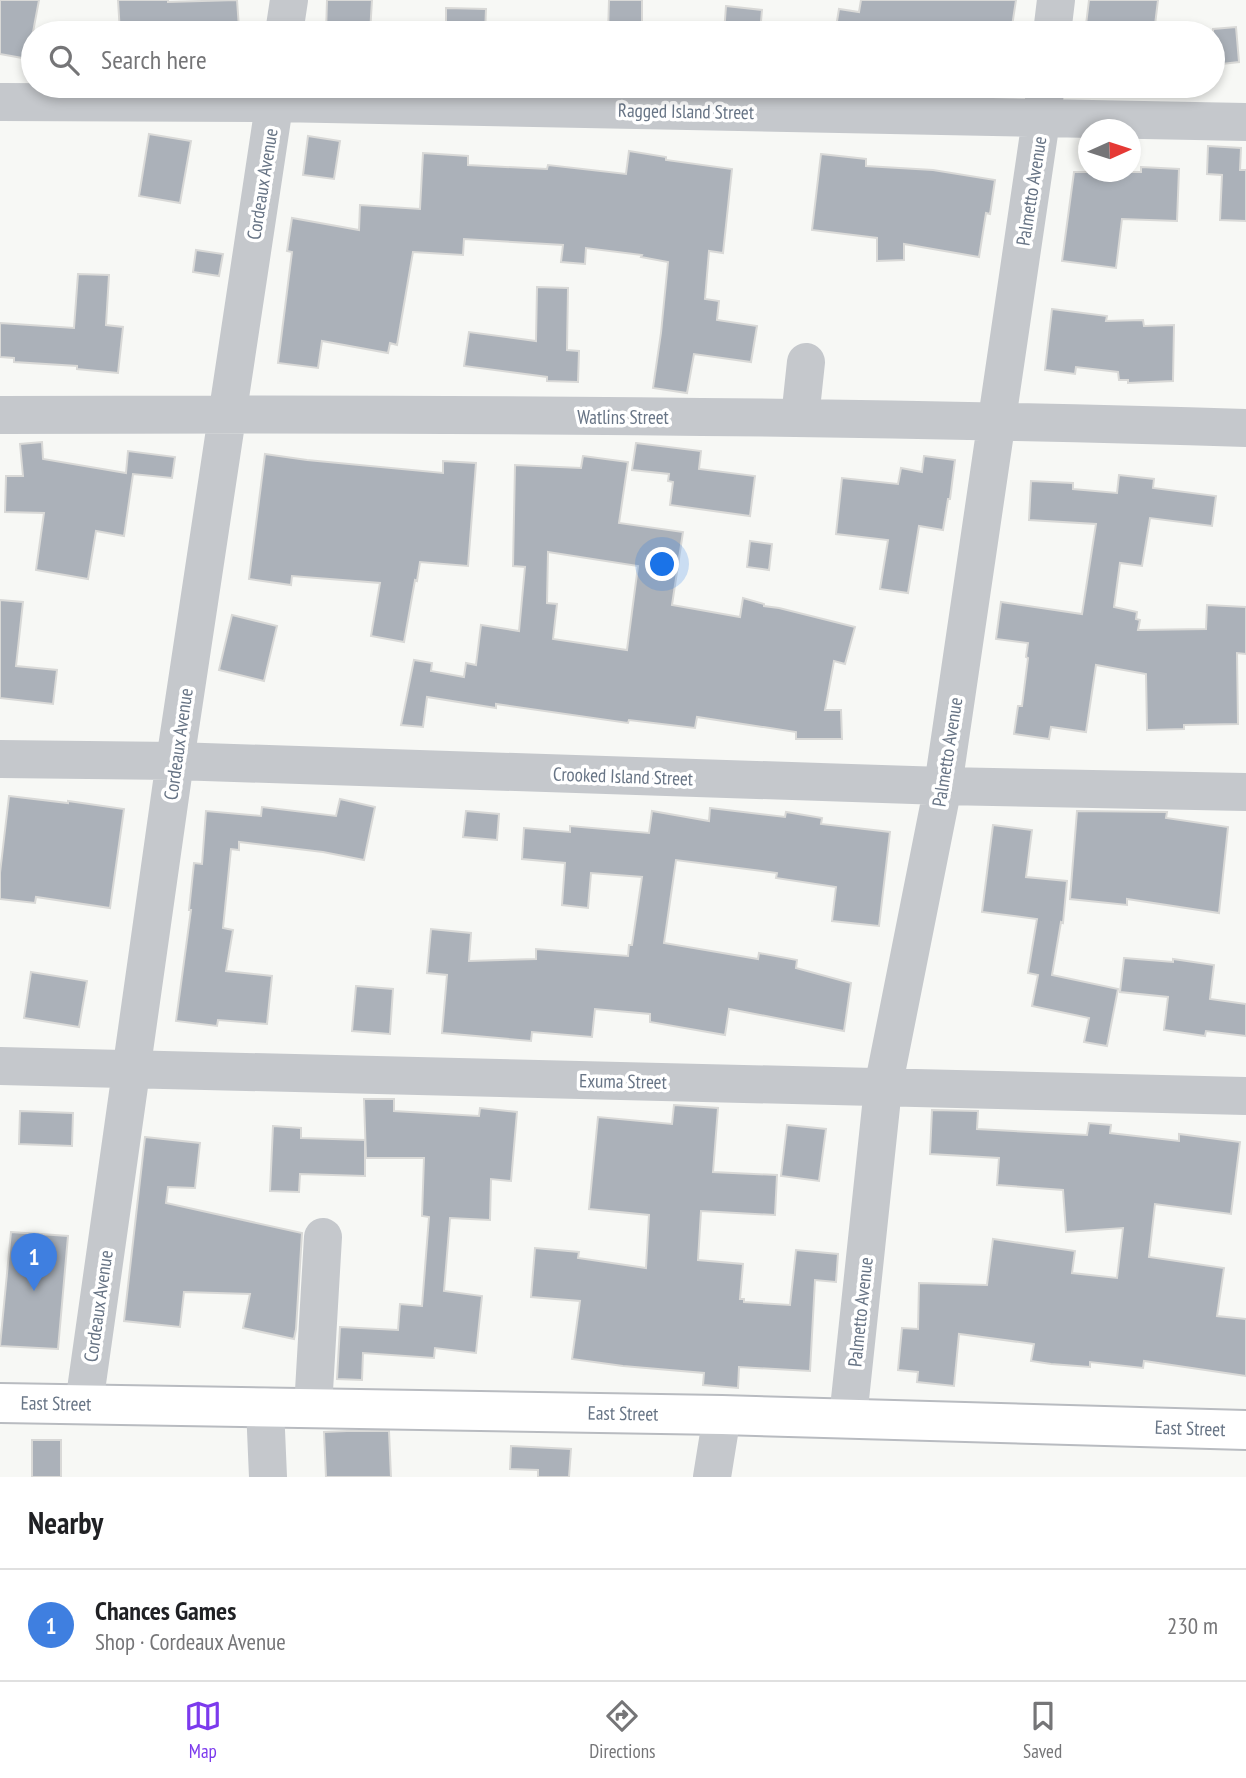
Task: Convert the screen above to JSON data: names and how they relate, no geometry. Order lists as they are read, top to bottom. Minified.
{"streets":{"main road":["East Street"],"street":["Ragged Island Street","Cordeaux Avenue","Palmetto Avenue","Watlins Street","Crooked Island Street","Exuma Street"]},"crossings":[["Ragged Island Street","Palmetto Avenue"],["Cordeaux Avenue","Watlins Street"],["Cordeaux Avenue","Crooked Island Street"],["Cordeaux Avenue","Exuma Street"],["Cordeaux Avenue","East Street"],["Palmetto Avenue","Watlins Street"],["Palmetto Avenue","Crooked Island Street"],["Palmetto Avenue","Exuma Street"],["Palmetto Avenue","East Street"]],"north":"right","page":{"search":"Search here","pins":"1","heading":"Nearby","list":[{"mark":"1","name":"Chances Games","note":"Shop · Cordeaux Avenue","value":"230 m"}],"nav":["Map","Directions","Saved"]}}
